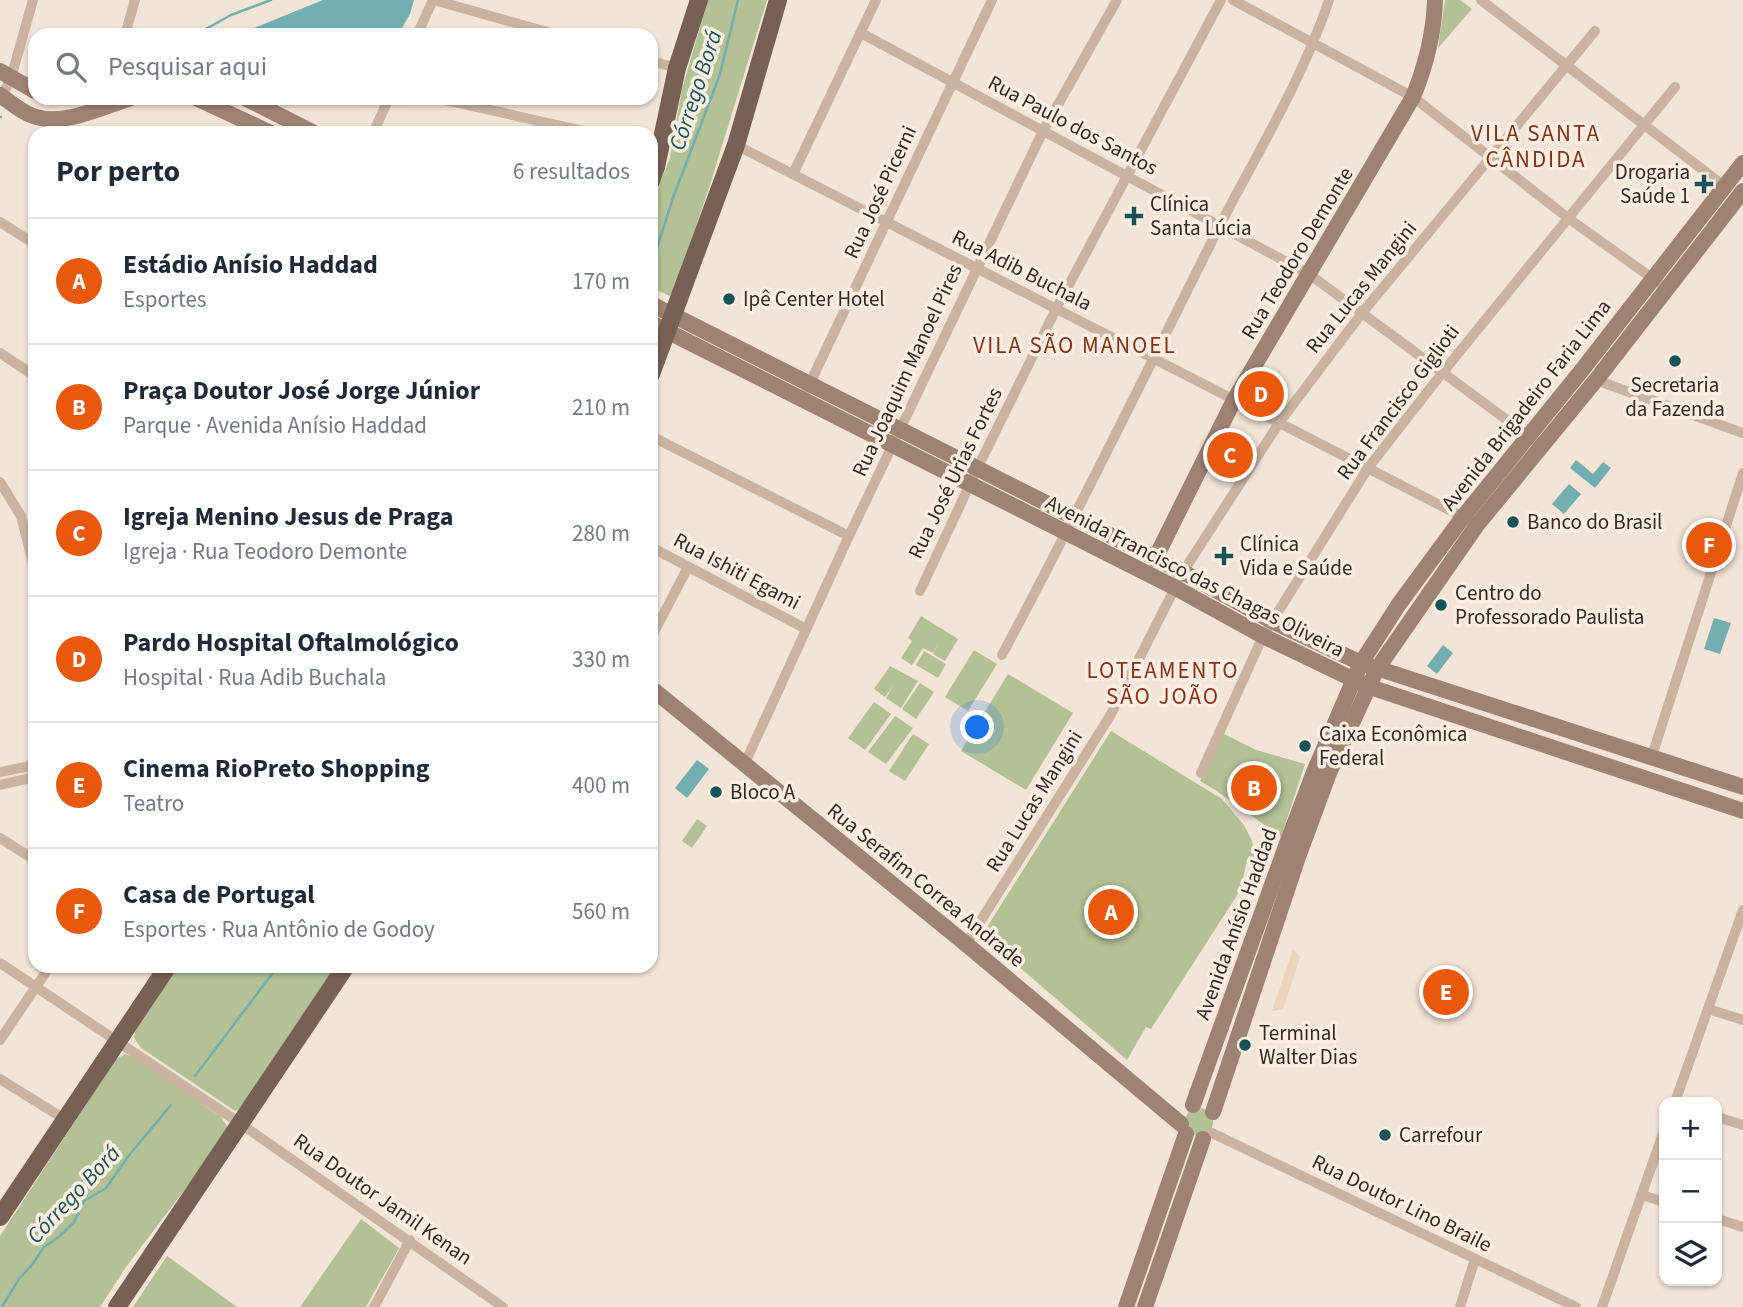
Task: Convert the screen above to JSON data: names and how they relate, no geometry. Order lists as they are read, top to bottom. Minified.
{"streets":{"main road":["Rua Teodoro Demonte","Avenida Brigadeiro Faria Lima","Avenida Francisco das Chagas Oliveira","Rua Serafim Correa Andrade","Avenida Anísio Haddad"],"street":["Rua Paulo dos Santos","Rua José Picerni","Rua Adib Buchala","Rua Lucas Mangini","Rua Joaquim Manoel Pires","Rua Francisco Giglioti","Rua José Urias Fortes","Rua Ishiti Egami","Rua Doutor Jamil Kenan","Rua Doutor Lino Braile"]},"crossings":[["Rua Paulo dos Santos","Rua José Picerni"],["Rua Paulo dos Santos","Rua Teodoro Demonte"],["Rua Paulo dos Santos","Rua Lucas Mangini"],["Rua Paulo dos Santos","Rua Joaquim Manoel Pires"],["Rua Paulo dos Santos","Rua Francisco Giglioti"],["Rua Paulo dos Santos","Avenida Brigadeiro Faria Lima"],["Rua Paulo dos Santos","Rua José Urias Fortes"],["Rua José Picerni","Rua Adib Buchala"],["Rua José Picerni","Avenida Francisco das Chagas Oliveira"],["Rua Teodoro Demonte","Rua Adib Buchala"],["Rua Teodoro Demonte","Avenida Francisco das Chagas Oliveira"],["Rua Adib Buchala","Rua Lucas Mangini"],["Rua Adib Buchala","Rua Joaquim Manoel Pires"],["Rua Adib Buchala","Rua Francisco Giglioti"],["Rua Adib Buchala","Avenida Brigadeiro Faria Lima"],["Rua Adib Buchala","Rua José Urias Fortes"],["Rua Lucas Mangini","Avenida Francisco das Chagas Oliveira"],["Rua Lucas Mangini","Rua Serafim Correa Andrade"],["Rua Joaquim Manoel Pires","Rua Ishiti Egami"],["Rua Joaquim Manoel Pires","Avenida Francisco das Chagas Oliveira"],["Rua Joaquim Manoel Pires","Rua Serafim Correa Andrade"],["Rua Francisco Giglioti","Avenida Francisco das Chagas Oliveira"],["Avenida Brigadeiro Faria Lima","Avenida Francisco das Chagas Oliveira"],["Avenida Brigadeiro Faria Lima","Avenida Anísio Haddad"],["Rua José Urias Fortes","Avenida Francisco das Chagas Oliveira"],["Avenida Francisco das Chagas Oliveira","Avenida Anísio Haddad"],["Rua Serafim Correa Andrade","Avenida Anísio Haddad"],["Rua Serafim Correa Andrade","Rua Doutor Lino Braile"],["Avenida Anísio Haddad","Rua Doutor Lino Braile"]],"districts":["VILA SANTA CÂNDIDA","VILA SÃO MANOEL","LOTEAMENTO SÃO JOÃO"],"water":["Córrego Borá"],"places":{"health":["Drogaria Saúde 1","Clínica Santa Lúcia","Clínica Vida e Saúde"],"other":["Ipê Center Hotel","Secretaria da Fazenda","Banco do Brasil","Centro do Professorado Paulista","Caixa Econômica Federal","Bloco A","Terminal Walter Dias","Carrefour"]},"page":{"search":"Pesquisar aqui","heading":["Por perto","6 resultados"],"list":[{"mark":"A","name":"Estádio Anísio Haddad","note":"Esportes","value":"170 m"},{"mark":"B","name":"Praça Doutor José Jorge Júnior","note":"Parque · Avenida Anísio Haddad","value":"210 m"},{"mark":"C","name":"Igreja Menino Jesus de Praga","note":"Igreja · Rua Teodoro Demonte","value":"280 m"},{"mark":"D","name":"Pardo Hospital Oftalmológico","note":"Hospital · Rua Adib Buchala","value":"330 m"},{"mark":"E","name":"Cinema RioPreto Shopping","note":"Teatro","value":"400 m"},{"mark":"F","name":"Casa de Portugal","note":"Esportes · Rua Antônio de Godoy","value":"560 m"}],"pins":["D","C","F","B","A","E"],"map_buttons":["+","−"]}}
